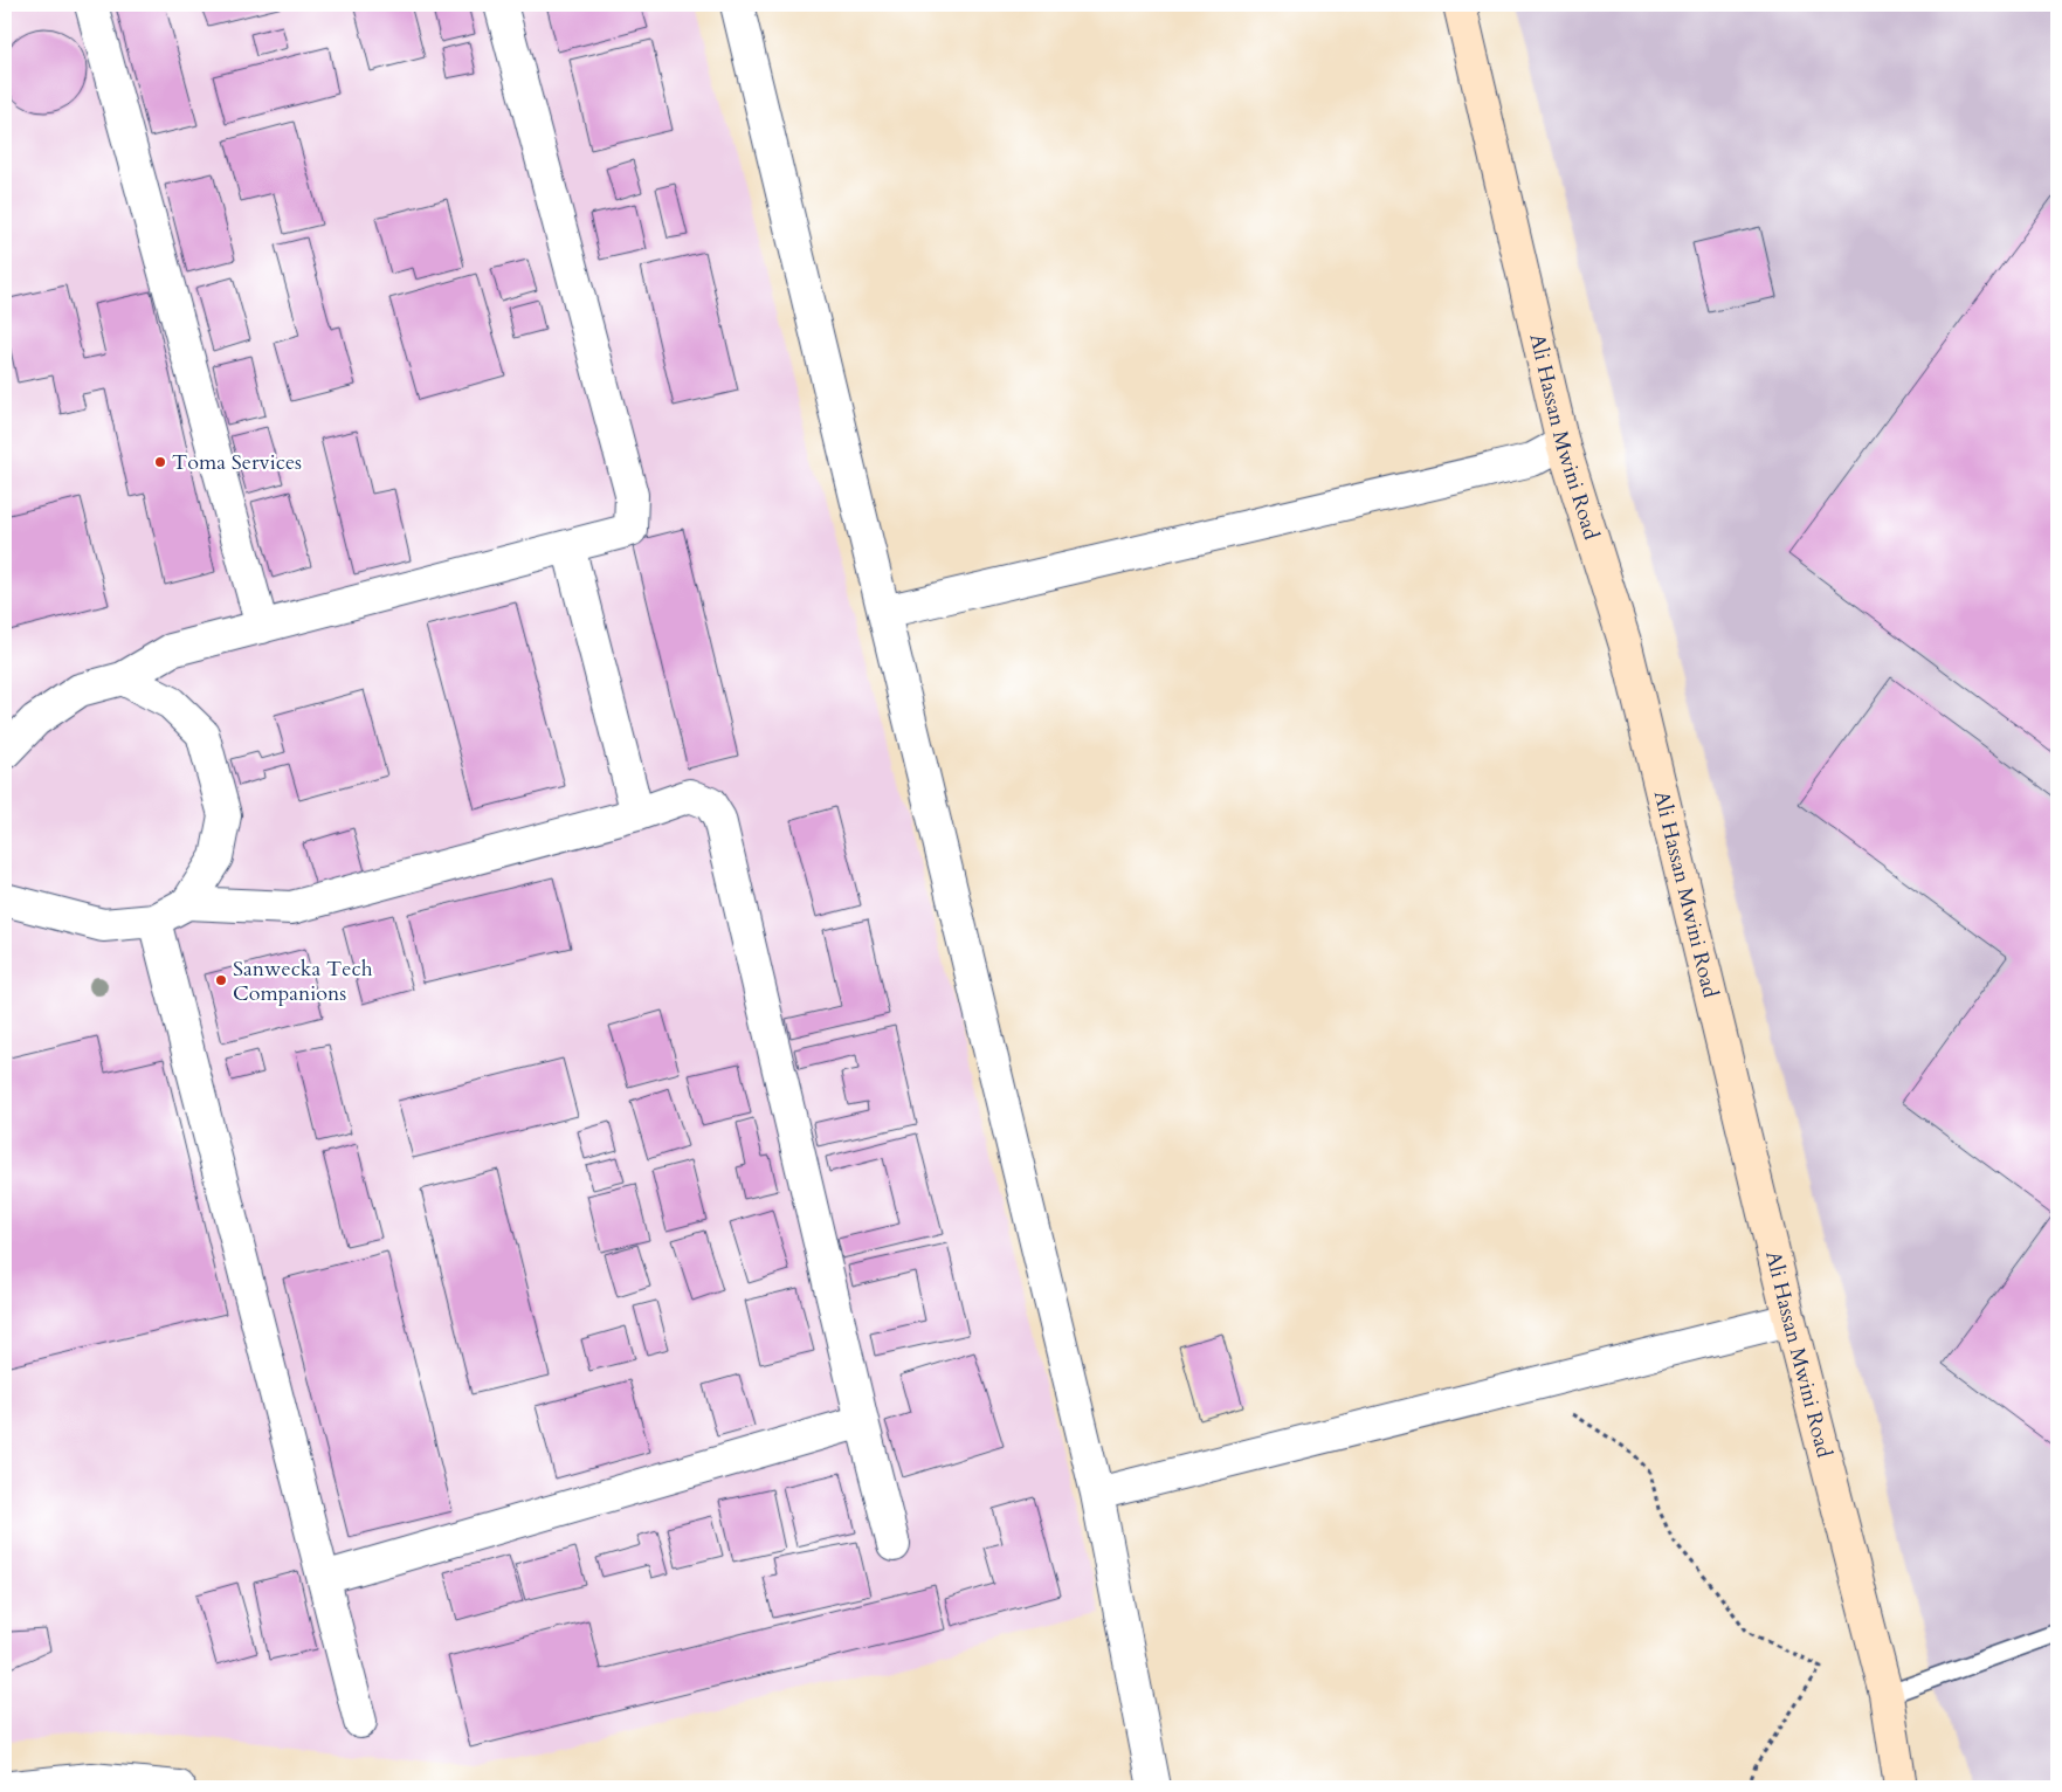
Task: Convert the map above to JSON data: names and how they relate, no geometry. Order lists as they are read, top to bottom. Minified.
{"streets":{"main road":["Ali Hassan Mwini Road"]},"places":["Toma Services","Sanwecka Tech Companions"]}
